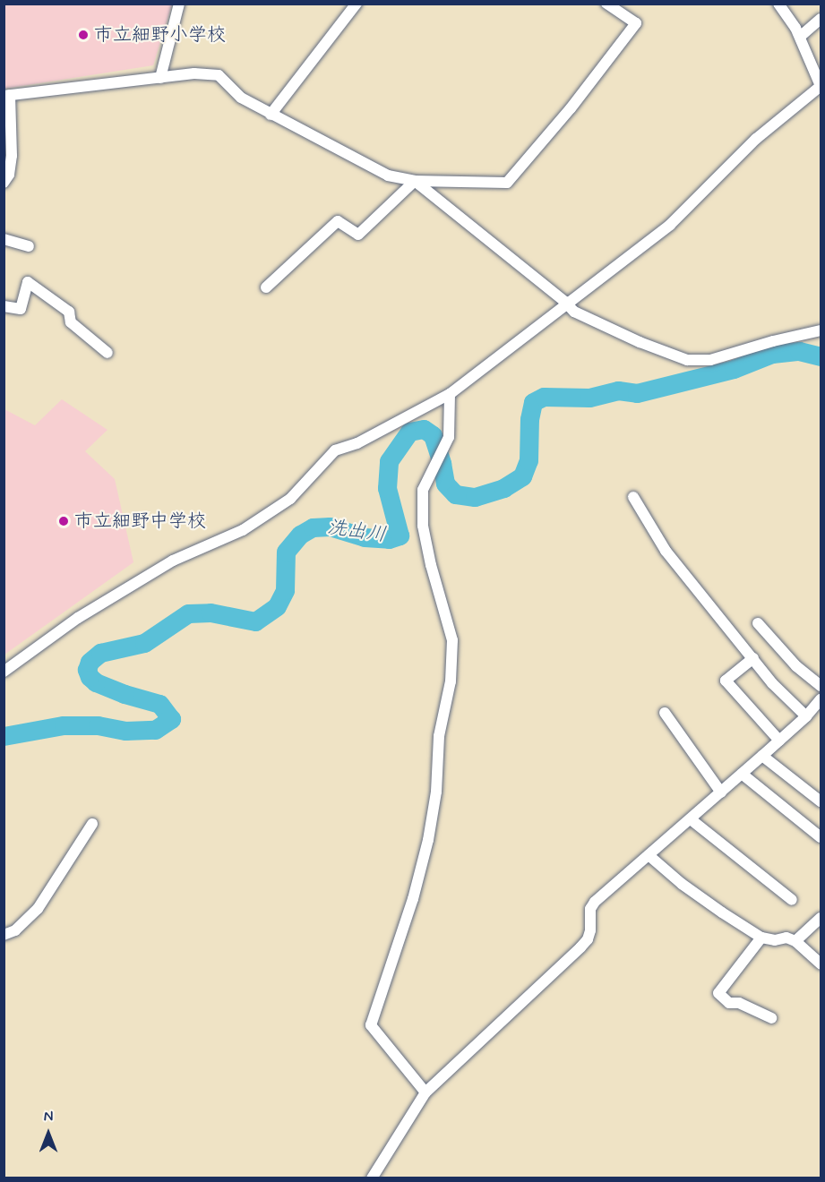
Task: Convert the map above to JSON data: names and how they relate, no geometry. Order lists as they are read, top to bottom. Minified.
{"water":["洗出川"],"places":["市立細野小学校","市立細野中学校"],"north":"top"}
